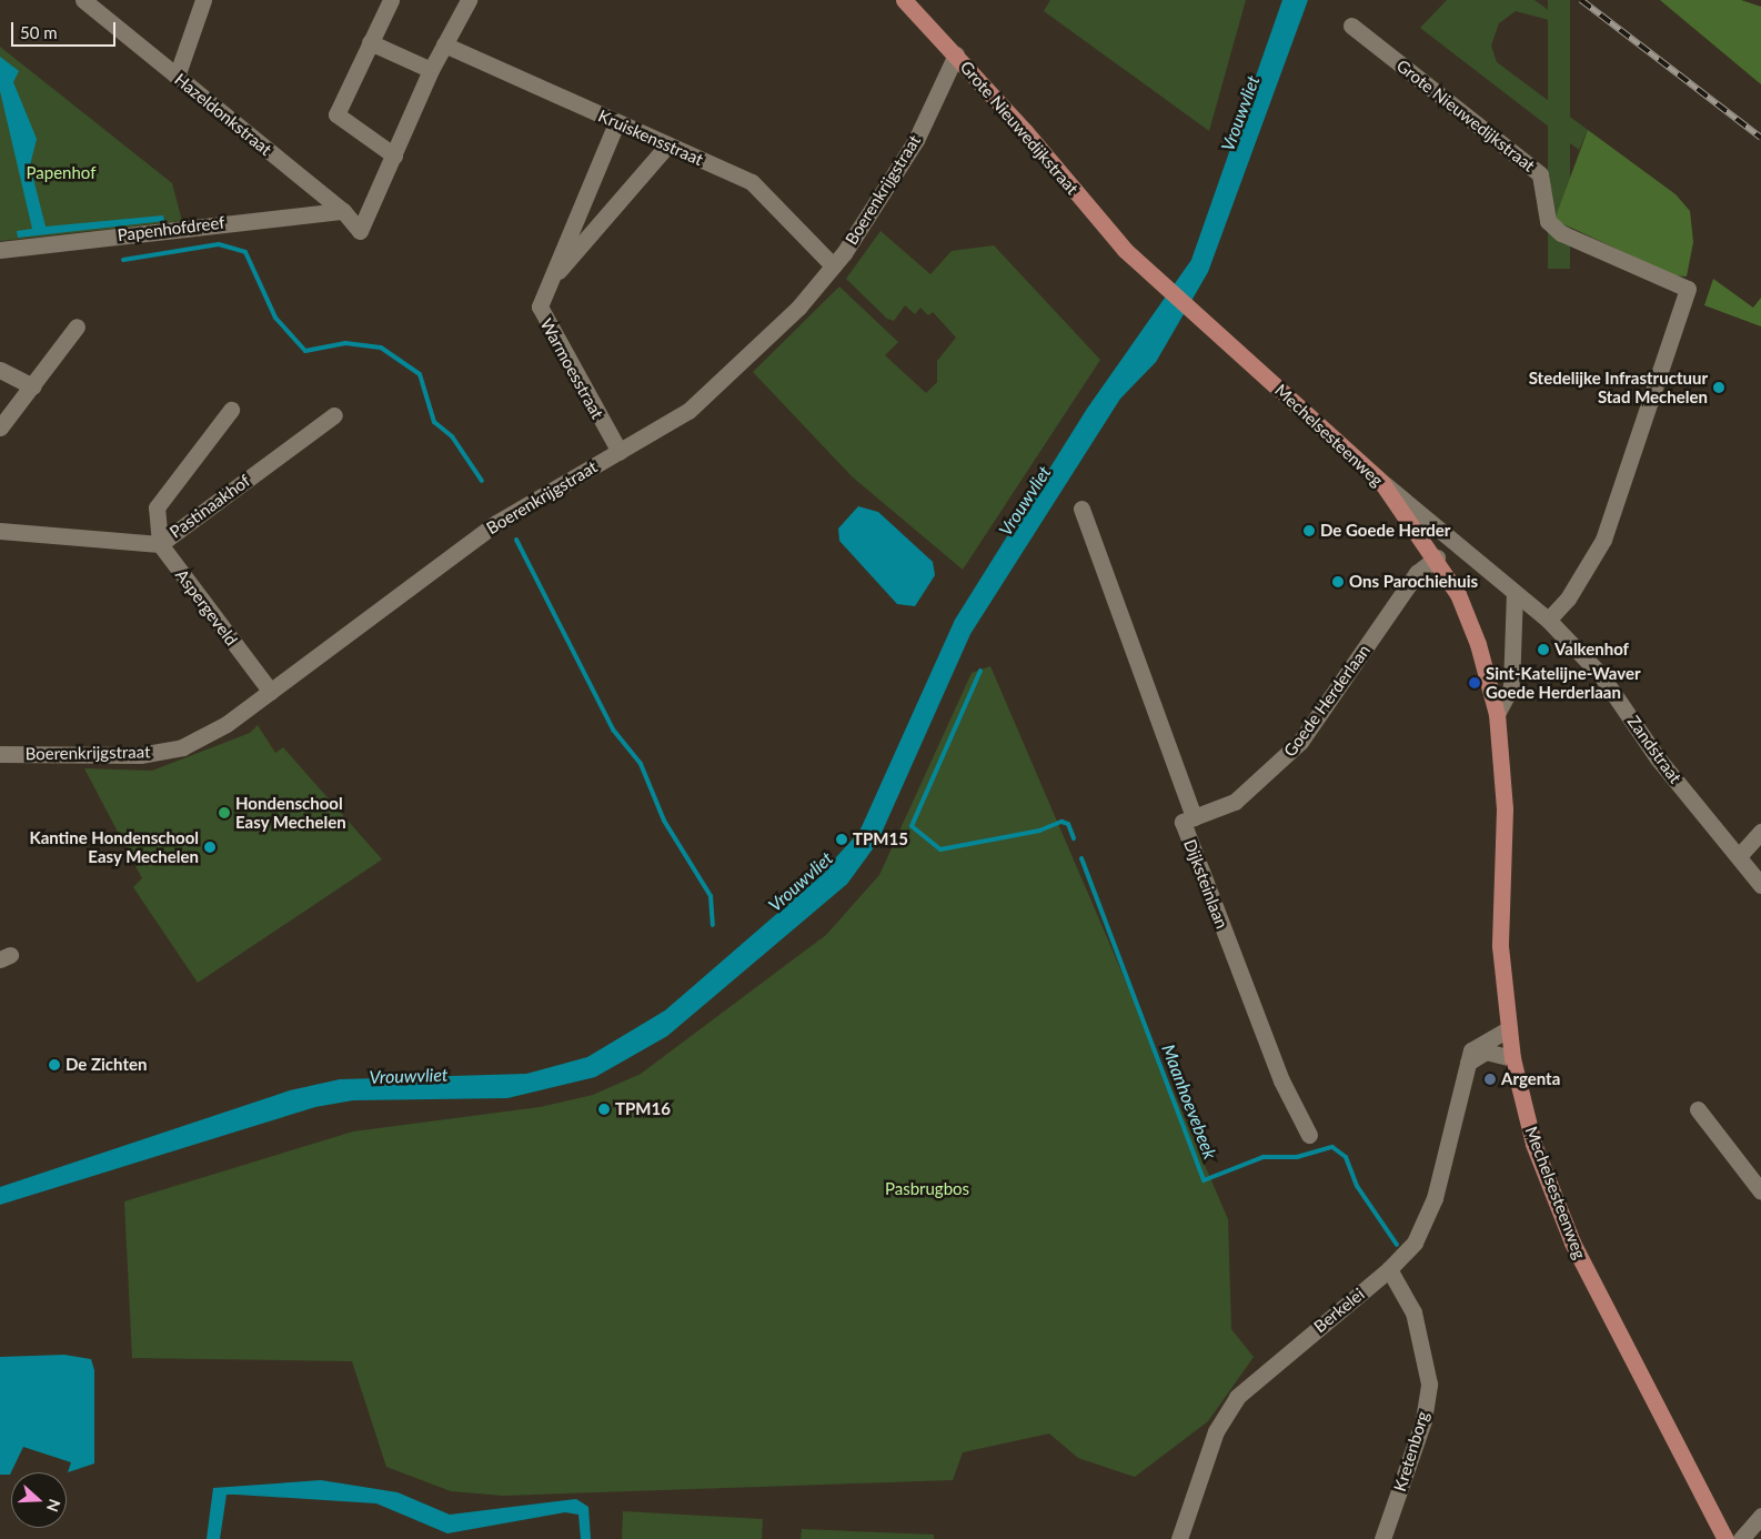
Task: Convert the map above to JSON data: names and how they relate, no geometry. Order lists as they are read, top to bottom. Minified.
{"streets":{"main road":["Grote Nieuwedijkstraat","Mechelsesteenweg"],"street":["Hazeldonkstraat","Kruiskensstraat","Boerenkrijgstraat","Papenhofdreef","Warmoesstraat","Pastinaakhof","Aspergeveld","Goede Herderlaan","Zandstraat","Dijksteinlaan","Berkelei","Kretenborg"]},"crossings":[["Hazeldonkstraat","Papenhofdreef"],["Grote Nieuwedijkstraat","Boerenkrijgstraat"],["Grote Nieuwedijkstraat","Mechelsesteenweg"],["Grote Nieuwedijkstraat","Zandstraat"],["Kruiskensstraat","Boerenkrijgstraat"],["Kruiskensstraat","Warmoesstraat"],["Boerenkrijgstraat","Warmoesstraat"],["Boerenkrijgstraat","Aspergeveld"],["Mechelsesteenweg","Goede Herderlaan"],["Mechelsesteenweg","Berkelei"],["Pastinaakhof","Aspergeveld"],["Goede Herderlaan","Dijksteinlaan"],["Berkelei","Kretenborg"]],"water":["Vrouwvliet","Maanhoevebeek"],"parks":["Papenhof","Pasbrugbos"],"places":["Stedelijke Infrastructuur Stad Mechelen","De Goede Herder","Ons Parochiehuis","Valkenhof","Sint-Katelijne-Waver Goede Herderlaan","Hondenschool Easy Mechelen","TPM15","Kantine Hondenschool Easy Mechelen","De Zichten","Argenta","TPM16"],"scale_bar":"50 m","north":"right"}
